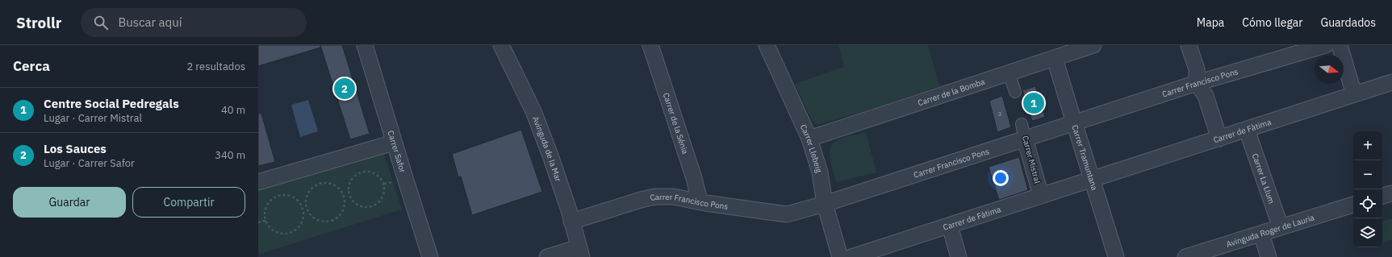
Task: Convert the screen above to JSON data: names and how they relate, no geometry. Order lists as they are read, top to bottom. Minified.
{"streets":{"street":["Carrer Francisco Pons","Carrer de la Bomba","Carrer de la Sénia","Carrer de Fàtima","Carrer Llebeig","Avinguda de la Mar","Carrer Safor","Carrer Tramuntana","Carrer Mistral","Carrer La Llum","Carrer de Fátima","Avinguda Roger de Lauria"]},"crossings":[["Carrer Francisco Pons","Carrer de la Sénia"],["Carrer Francisco Pons","Carrer Llebeig"],["Carrer Francisco Pons","Avinguda de la Mar"],["Carrer Francisco Pons","Carrer Tramuntana"],["Carrer Francisco Pons","Carrer Mistral"],["Carrer de la Bomba","Carrer Llebeig"],["Carrer de la Bomba","Carrer Tramuntana"],["Carrer de Fàtima","Carrer Tramuntana"],["Carrer de Fàtima","Carrer La Llum"],["Carrer de Fàtima","Carrer de Fátima"],["Carrer Tramuntana","Carrer de Fátima"],["Carrer Mistral","Carrer de Fátima"],["Carrer La Llum","Avinguda Roger de Lauria"]],"house_numbers":["3"],"north":"right","page":{"header":"Strollr","search":"Buscar aquí","nav":["Mapa","Cómo llegar","Guardados"],"heading":["Cerca","2 resultados"],"pins":["2","1"],"list":[{"mark":"1","name":"Centre Social Pedregals","note":"Lugar · Carrer Mistral","value":"40 m"},{"mark":"2","name":"Los Sauces","note":"Lugar · Carrer Safor","value":"340 m"}],"map_buttons":["+","−"],"buttons":["Guardar","Compartir"]}}
